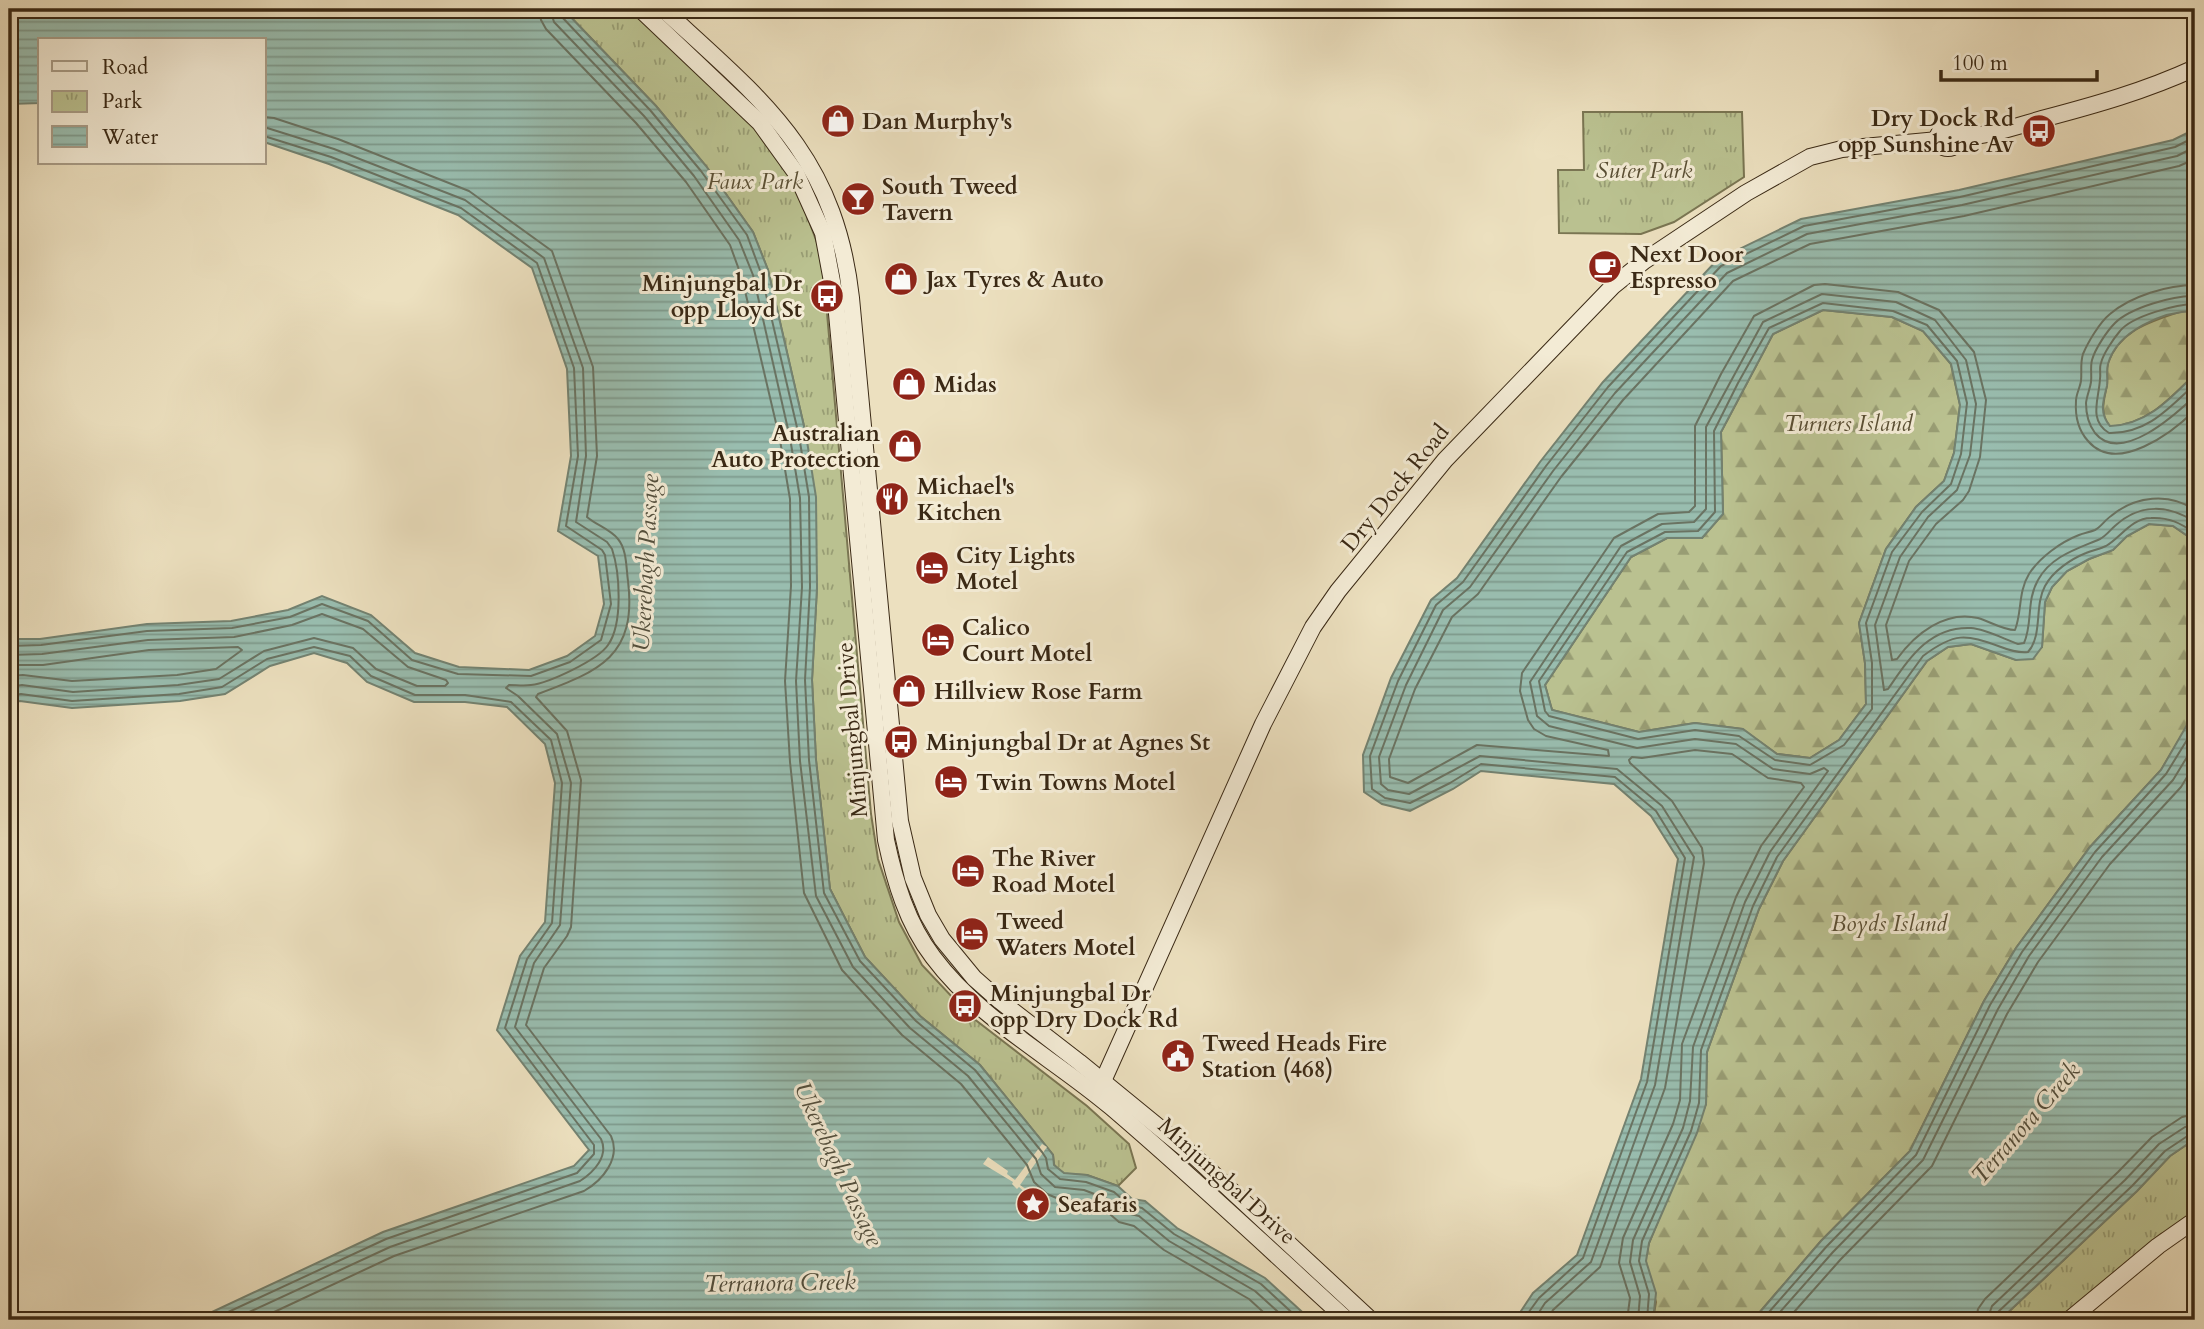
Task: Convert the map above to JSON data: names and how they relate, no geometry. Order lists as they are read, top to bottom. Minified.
{"streets":{"main road":["Dry Dock Road","Minjungbal Drive"]},"crossings":[["Dry Dock Road","Minjungbal Drive"]],"water":["Ukerebagh Passage","Terranora Creek"],"parks":["Suter Park","Faux Park","Turners Island","Boyds Island"],"places":{"shop":["Dan Murphy's","Jax Tyres & Auto","Midas","Australian Auto Protection","Hillview Rose Farm"],"bus stop":["Dry Dock Rd opp Sunshine Av","Minjungbal Dr opp Lloyd St","Minjungbal Dr at Agnes St","Minjungbal Dr opp Dry Dock Rd"],"bar":["South Tweed Tavern"],"cafe":["Next Door Espresso"],"restaurant":["Michael's Kitchen"],"hotel":["City Lights Motel","Calico Court Motel","Twin Towns Motel","The River Road Motel","Tweed Waters Motel"],"public building":["Tweed Heads Fire Station (468)"],"place":["Seafaris"]},"legend":["Road","Park","Water"],"scale_bar":"100 m"}
